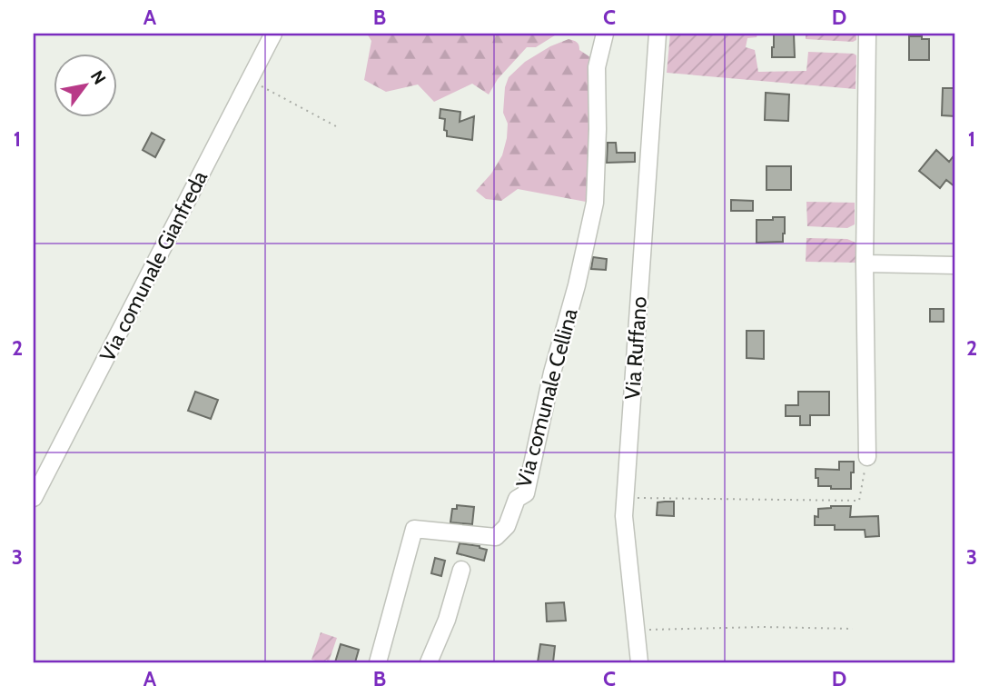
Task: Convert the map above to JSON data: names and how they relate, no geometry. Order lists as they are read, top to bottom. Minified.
{"streets":{"street":["Via comunale Gianfreda","Via Ruffano","Via comunale Cellina"]},"north":"top right","grid":{"columns":["A","B","C","D"],"rows":["1","2","3"]}}
